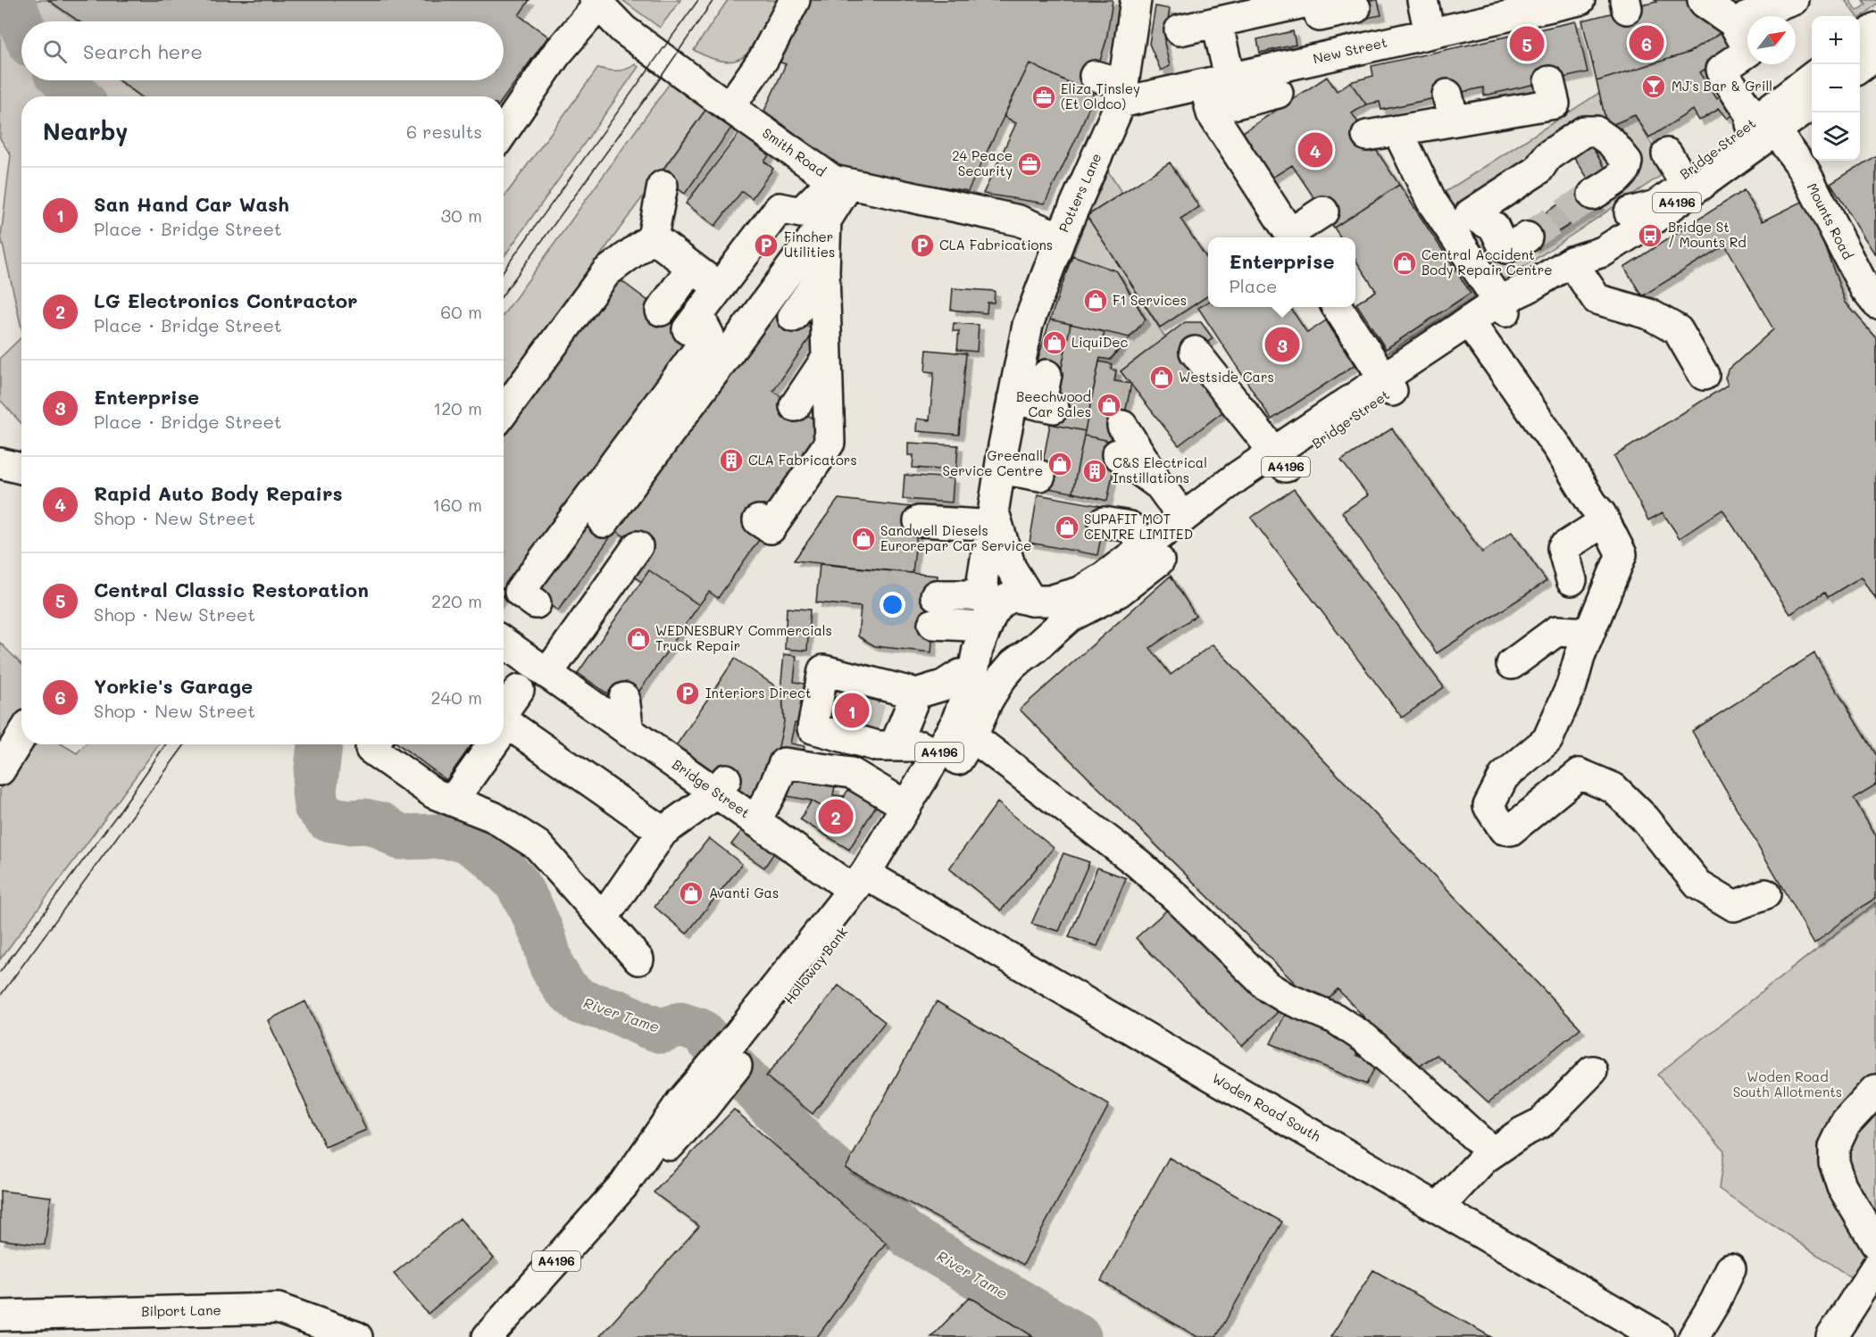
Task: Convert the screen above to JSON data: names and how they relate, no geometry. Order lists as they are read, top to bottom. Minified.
{"streets":{"street":["New Street","Bridge Street","Smith Road","Potters Lane","A4196","Mounts Road","Holloway Bank","Woden Road South","Bilport Lane"]},"crossings":[["New Street","Potters Lane"],["Bridge Street","Potters Lane"],["Bridge Street","A4196"],["Bridge Street","Mounts Road"],["Bridge Street","Holloway Bank"],["Bridge Street","Woden Road South"],["Smith Road","Potters Lane"],["A4196","Mounts Road"],["Holloway Bank","Woden Road South"]],"water":["River Tame"],"parks":["Woden Road South Allotments"],"places":{"bar":["MJ's Bar & Grill"],"office":["Eliza Tinsley (Et Oldco)","24 Peace Security"],"bus stop":["Bridge St / Mounts Rd"],"parking":["Fincher Utilities","CLA Fabrications","Interiors Direct"],"shop":["Central Accident Body Repair Centre","F1 Services","LiquiDec","Westside Cars","Beechwood Car Sales","Greenall Service Centre","SUPAFIT MOT CENTRE LIMITED","Sandwell Diesels Eurorepar Car Service","WEDNESBURY Commercials Truck Repair","Avanti Gas"],"building":["CLA Fabricators","C&S Electrical Instillations"]},"north":"top right","page":{"map_buttons":["+","−"],"search":"Search here","pins":["6","5","4","3","1","2"],"heading":["Nearby","6 results"],"list":[{"mark":"1","name":"San Hand Car Wash","note":"Place · Bridge Street","value":"30 m"},{"mark":"2","name":"LG Electronics Contractor","note":"Place · Bridge Street","value":"60 m"},{"mark":"3","name":"Enterprise","note":"Place · Bridge Street","value":"120 m"},{"mark":"4","name":"Rapid Auto Body Repairs","note":"Shop · New Street","value":"160 m"},{"mark":"5","name":"Central Classic Restoration","note":"Shop · New Street","value":"220 m"},{"mark":"6","name":"Yorkie's Garage","note":"Shop · New Street","value":"240 m"}],"popup":["Enterprise","Place"]}}
